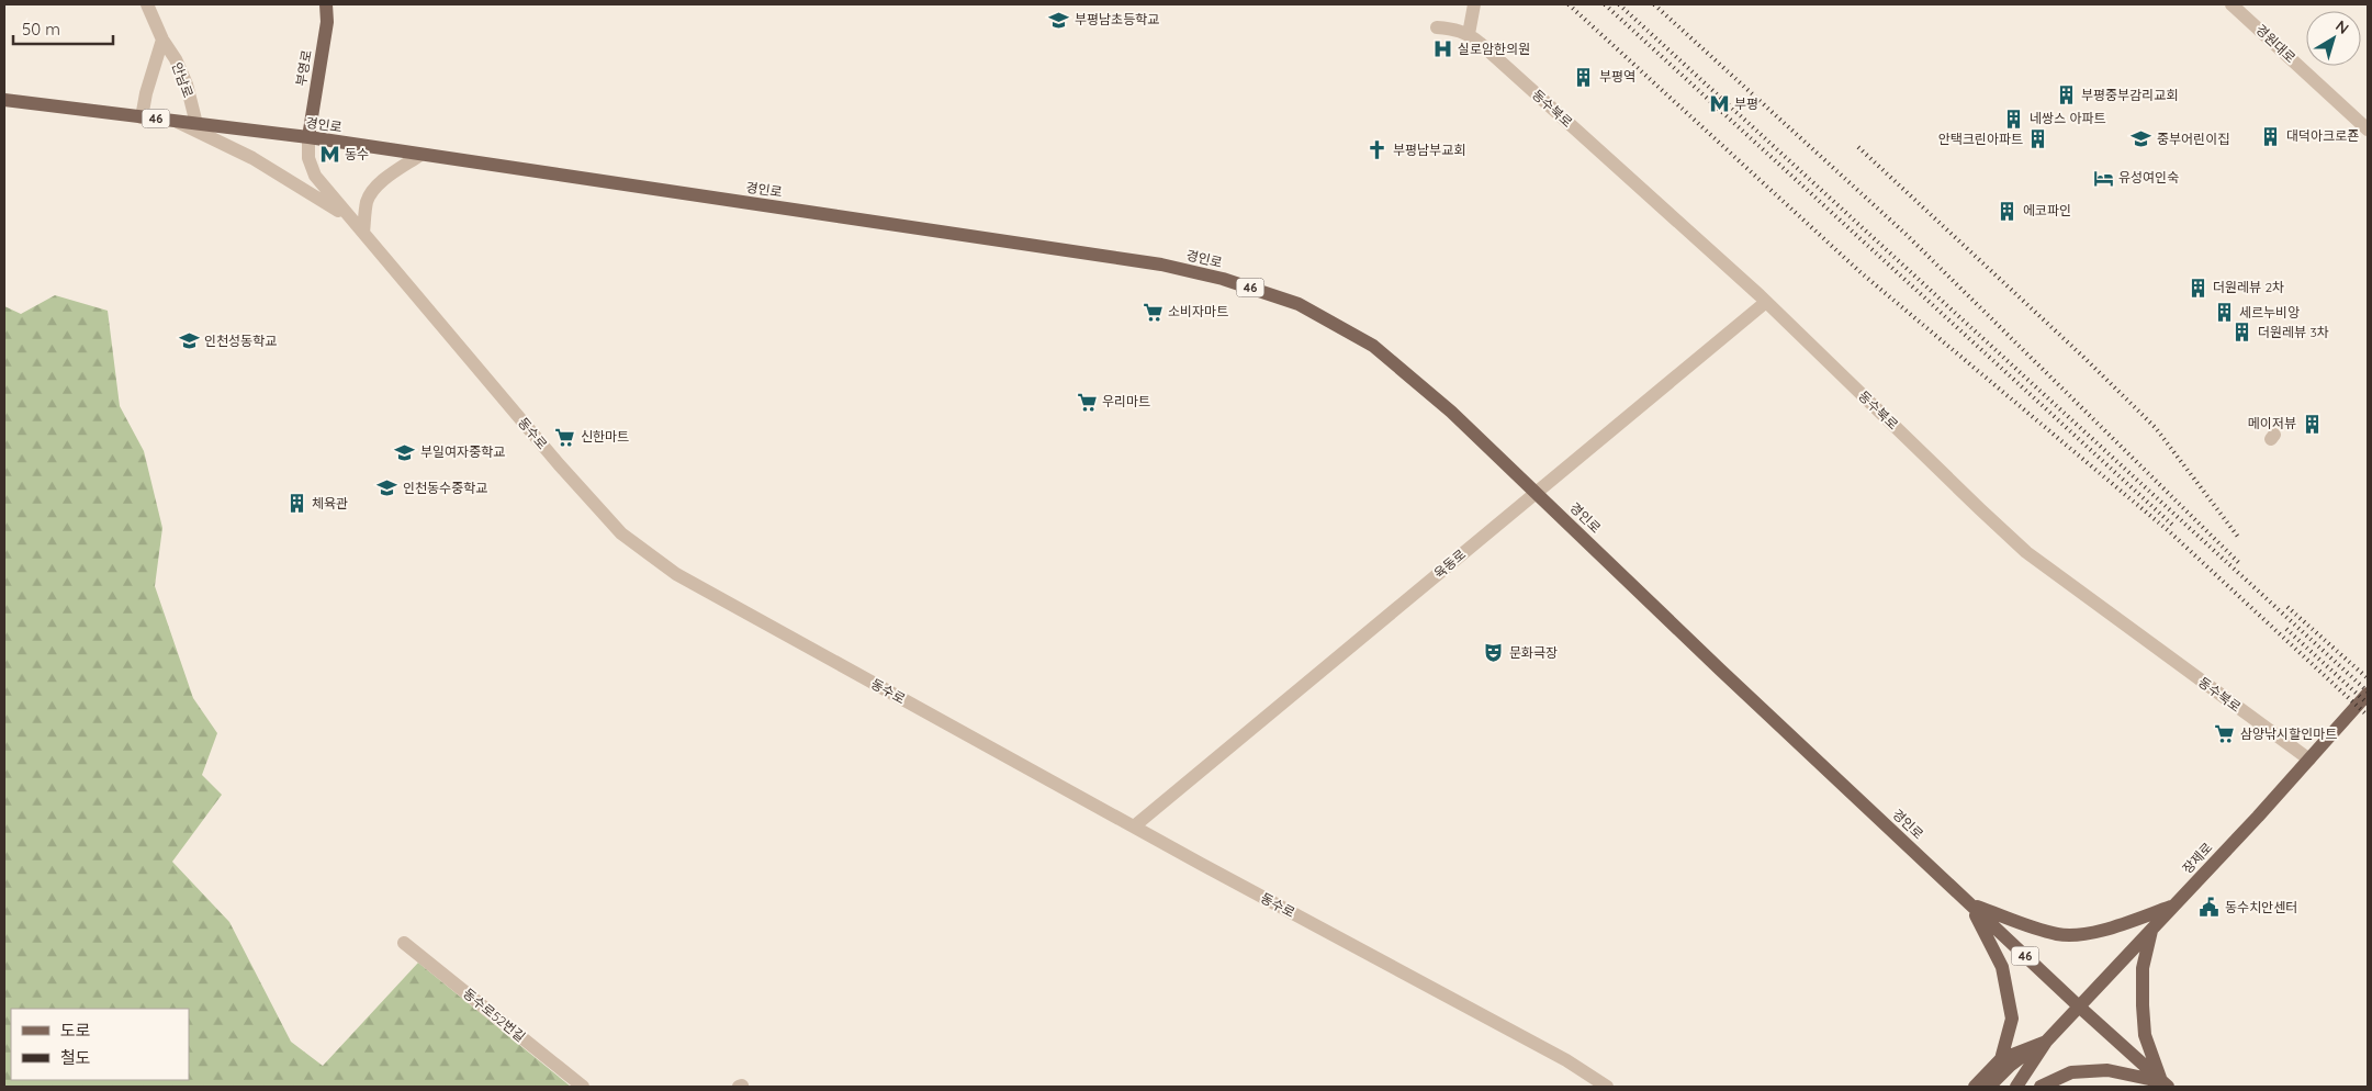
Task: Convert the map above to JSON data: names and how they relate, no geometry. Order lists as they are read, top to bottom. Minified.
{"streets":{"main road":["부영로","46","경인로","장제로"],"street":["경원대로","안남로","동수북로","동수로","육동로","동수로52번길"]},"crossings":[["부영로","경인로"],["부영로","동수로"],["안남로","경인로"],["동수북로","육동로"],["동수북로","장제로"],["경인로","동수로"],["경인로","육동로"],["경인로","장제로"],["동수로","육동로"]],"places":{"school or university":["부평남초등학교","중부어린이집","인천성동학교","부일여자중학교","인천동수중학교"],"hospital":["실로암한의원"],"building":["부평역","부평중부감리교회","네쌍스 아파트","대덕아크로죤","안택크린아파트","에코파인","더원레뷰 2차","세르누비앙","더원레뷰 3차","메이저뷰","체육관"],"metro station":["부평","동수"],"church":["부평남부교회"],"hotel":["유성여인숙"],"supermarket":["소비자마트","우리마트","신한마트","삼양낚시할인마트"],"theatre":["문화극장"],"public building":["동수치안센터"]},"legend":["도로","철도"],"scale_bar":"50 m","north":"top right"}
